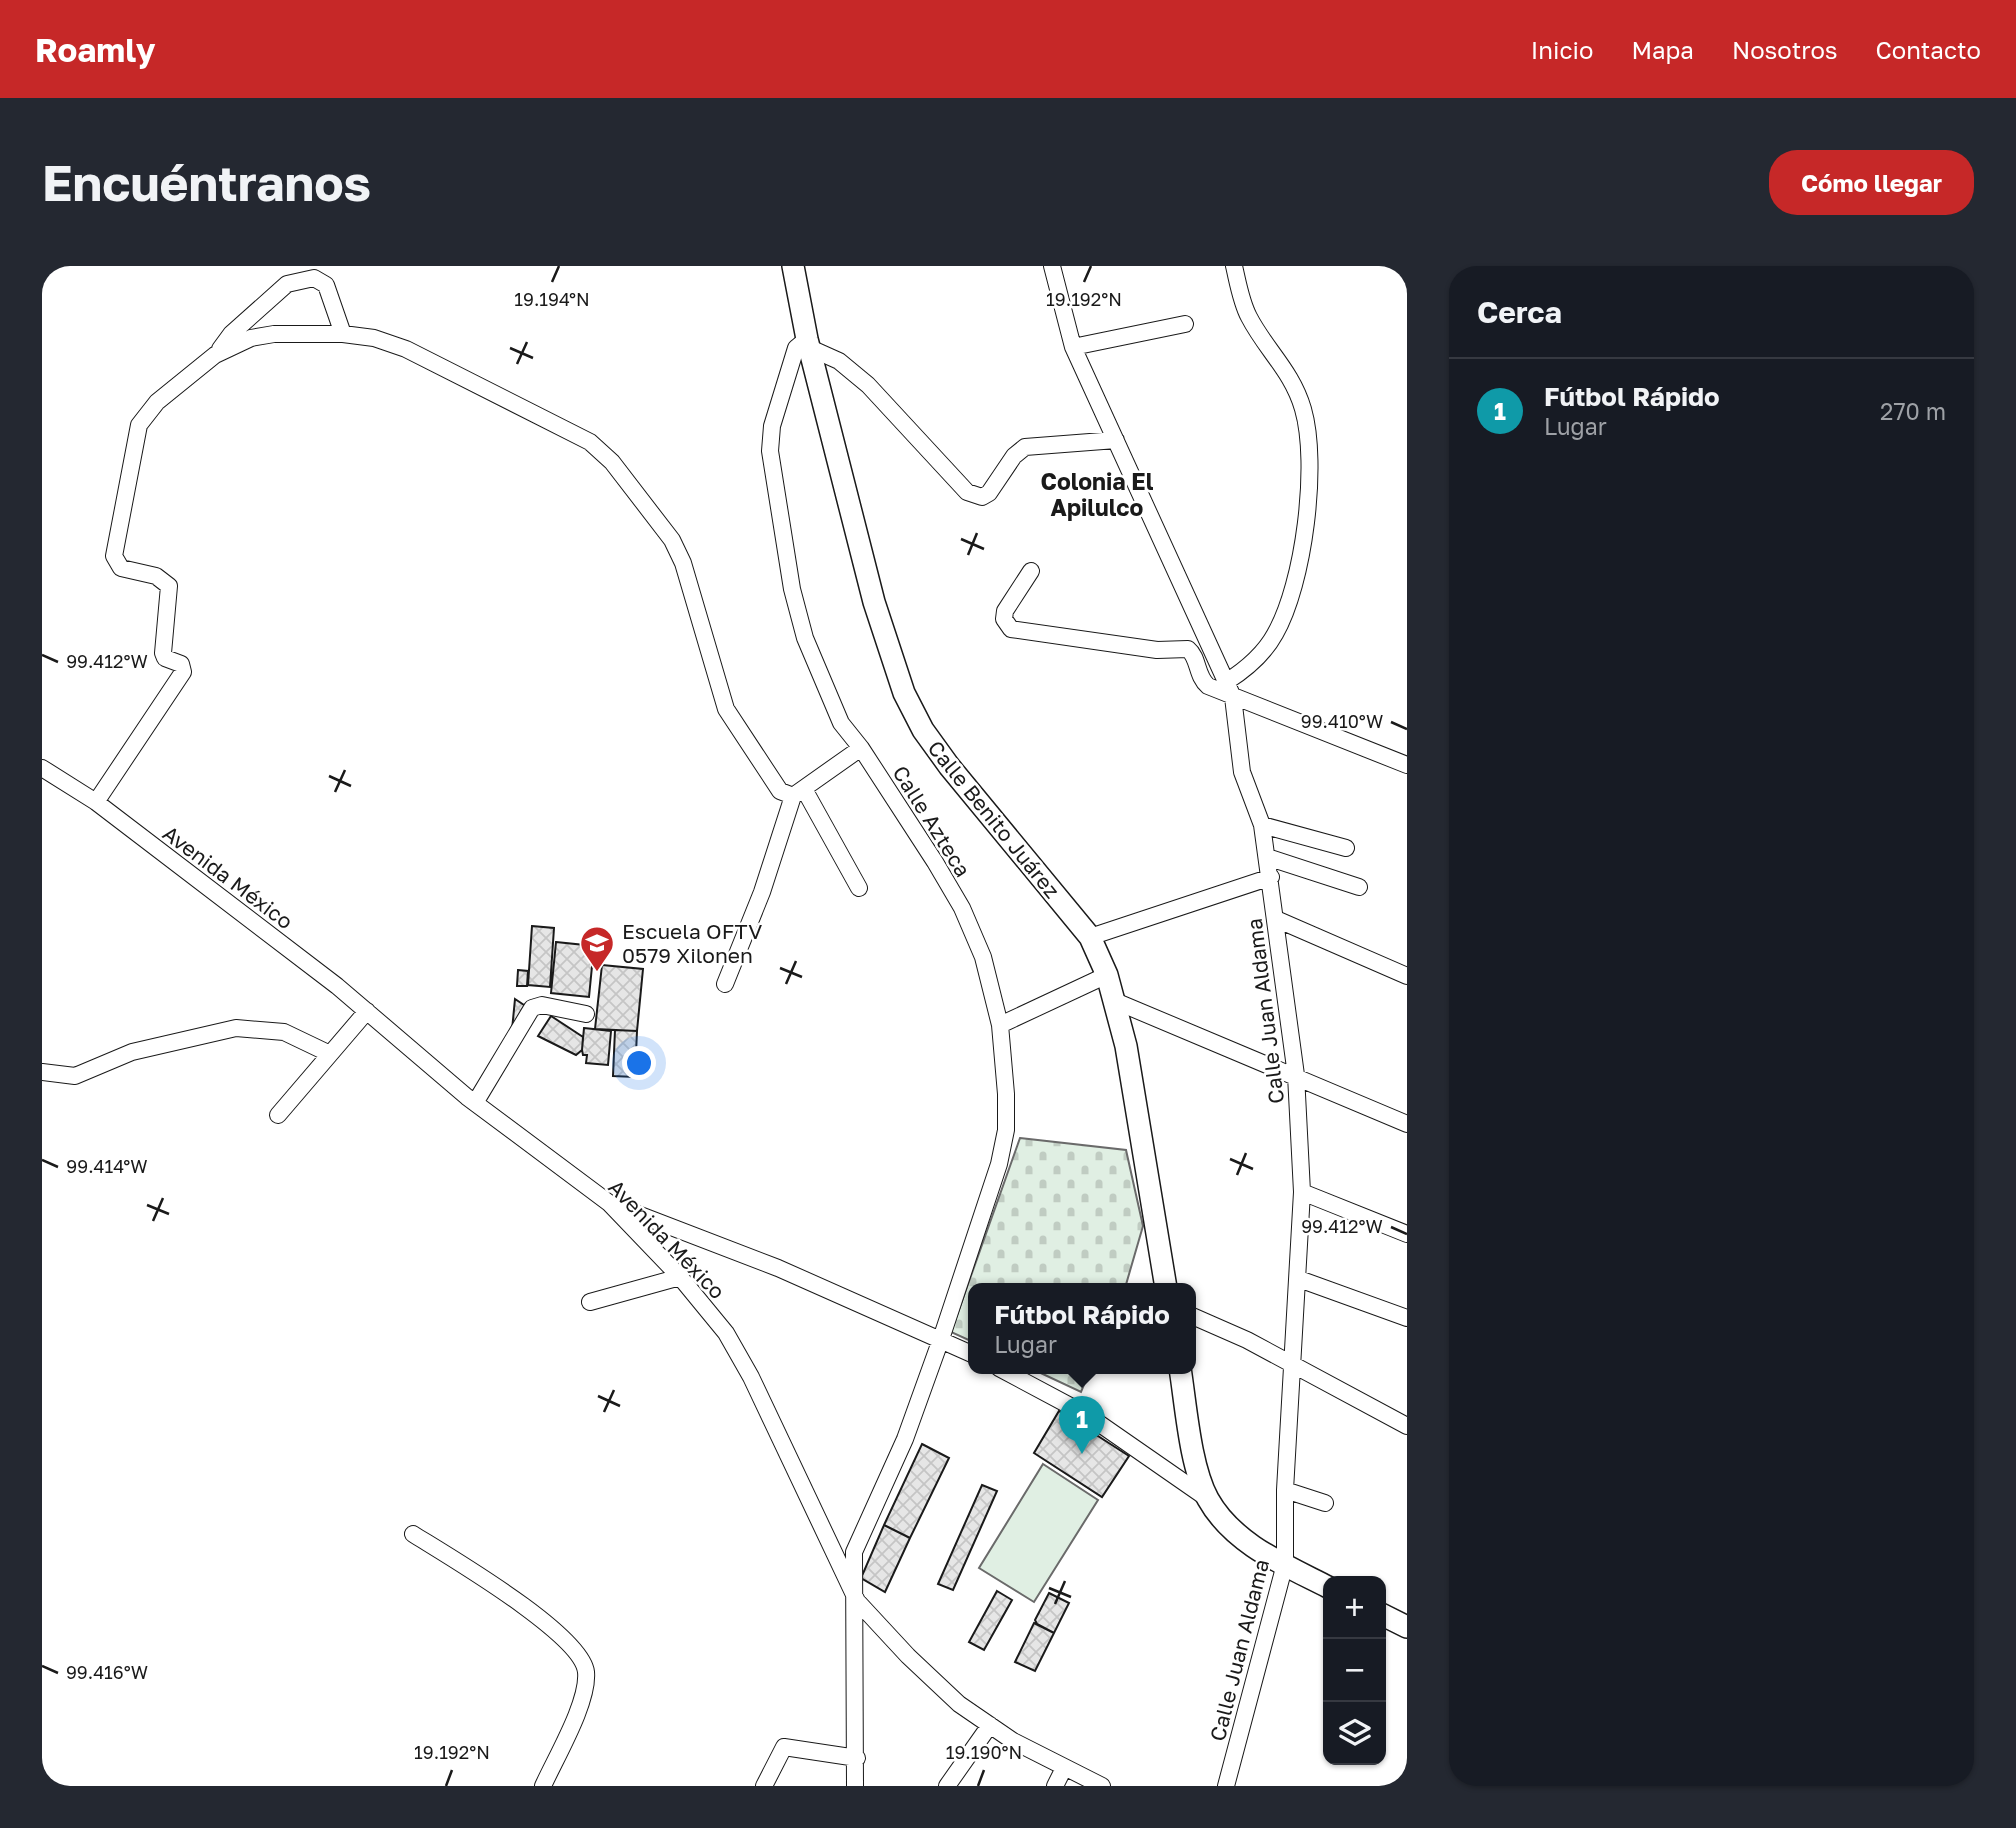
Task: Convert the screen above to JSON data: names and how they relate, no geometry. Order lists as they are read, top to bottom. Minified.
{"streets":{"main road":["Calle Benito Juárez"],"street":["Calle Azteca","Avenida México","Calle Juan Aldama"]},"crossings":[["Calle Benito Juárez","Calle Azteca"],["Calle Azteca","Avenida México"]],"districts":["Colonia El Apilulco"],"places":{"school or university":["Escuela OFTV 0579 Xilonen"]},"page":{"header":"Roamly","nav":["Inicio","Mapa","Nosotros","Contacto"],"buttons":"Cómo llegar","title":"Encuéntranos","heading":"Cerca","list":[{"mark":"1","name":"Fútbol Rápido","note":"Lugar","value":"270 m"}],"popup":["Fútbol Rápido","Lugar"],"pins":"1","map_buttons":["+","−"]},"coordinates":["19.194°N","19.192°N","99.412°W","99.410°W","99.414°W","99.416°W","19.190°N"]}
